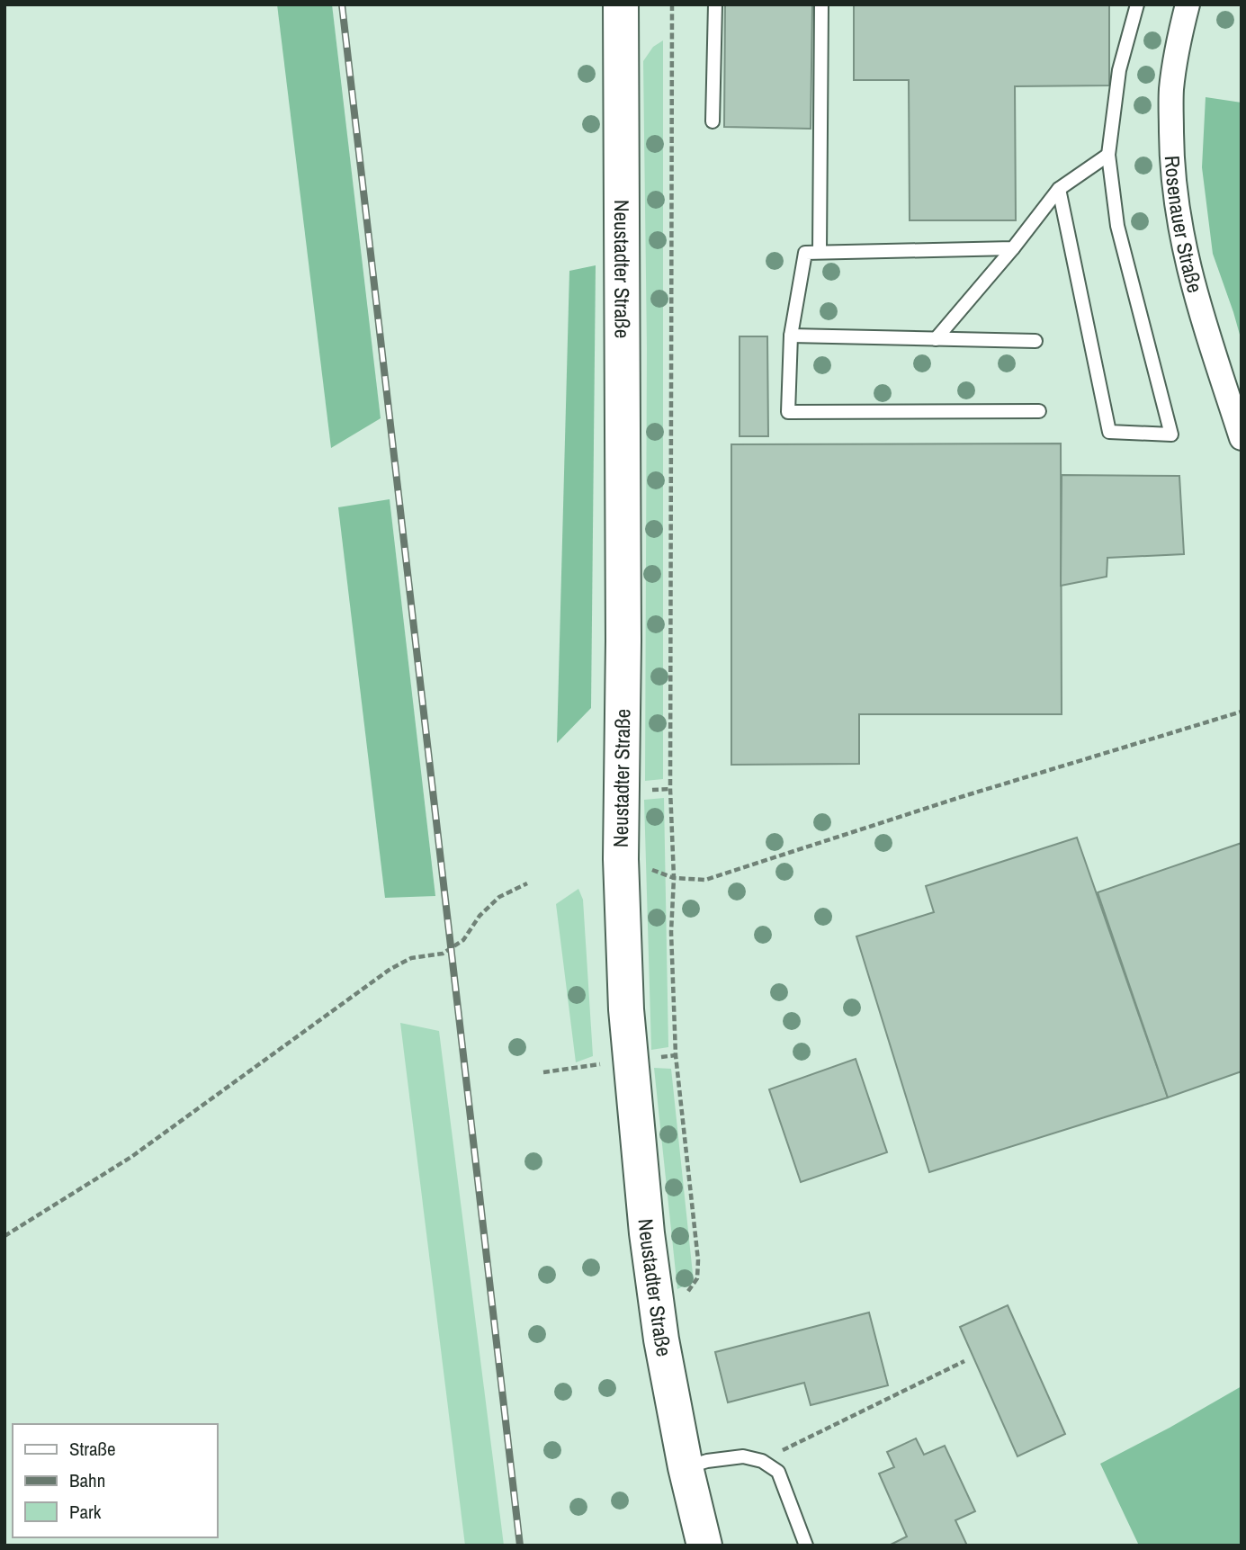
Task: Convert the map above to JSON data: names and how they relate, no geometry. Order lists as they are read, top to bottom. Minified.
{"streets":{"street":["Rosenauer Straße","Neustadter Straße"]},"legend":["Straße","Bahn","Park"]}
